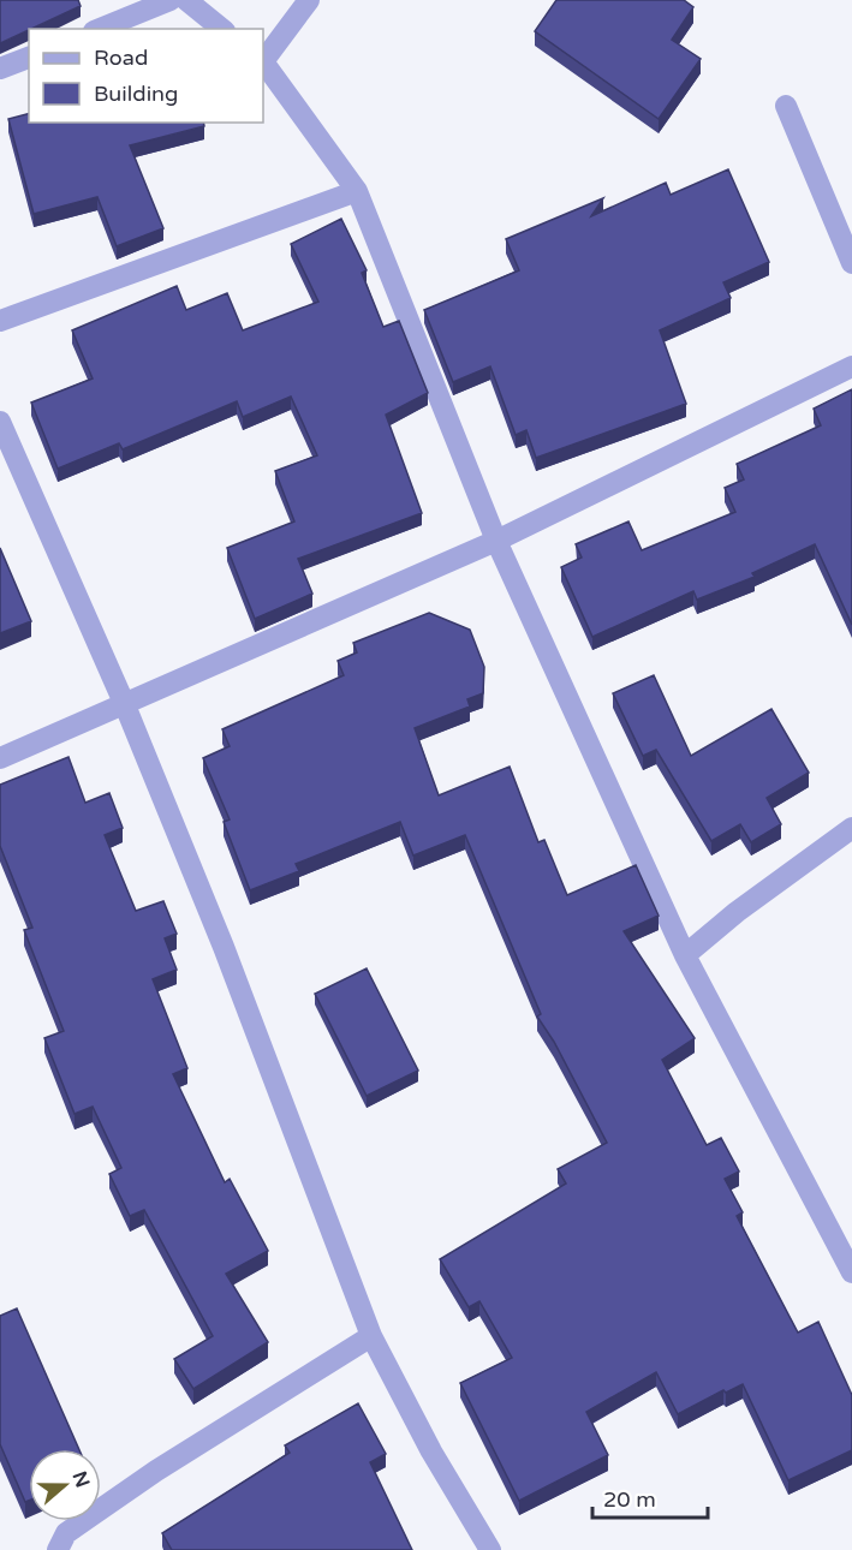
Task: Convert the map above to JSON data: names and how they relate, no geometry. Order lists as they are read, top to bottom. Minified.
{"legend":["Road","Building"],"scale_bar":"20 m","north":"right"}
